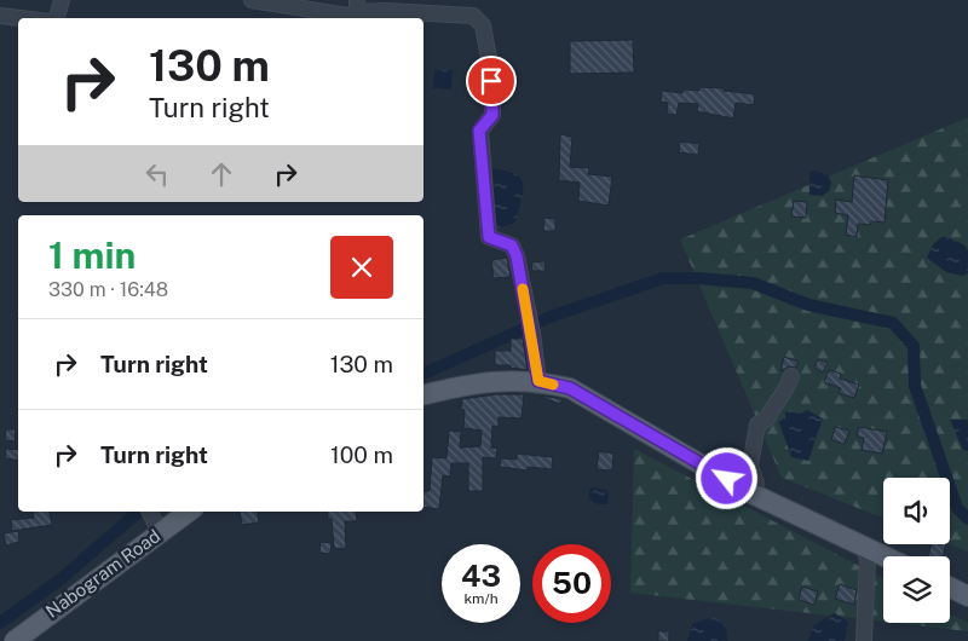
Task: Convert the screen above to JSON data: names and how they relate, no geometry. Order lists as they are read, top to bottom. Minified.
{"streets":{"main road":["Nabogram Road"]},"page":{"turn":["130 m","Turn right"],"heading":["1 min","330 m · 16:48"],"list":[{"name":"Turn right","value":"130 m"},{"name":"Turn right","value":"100 m"}],"speed":"43 km/h","limit":"50"}}
